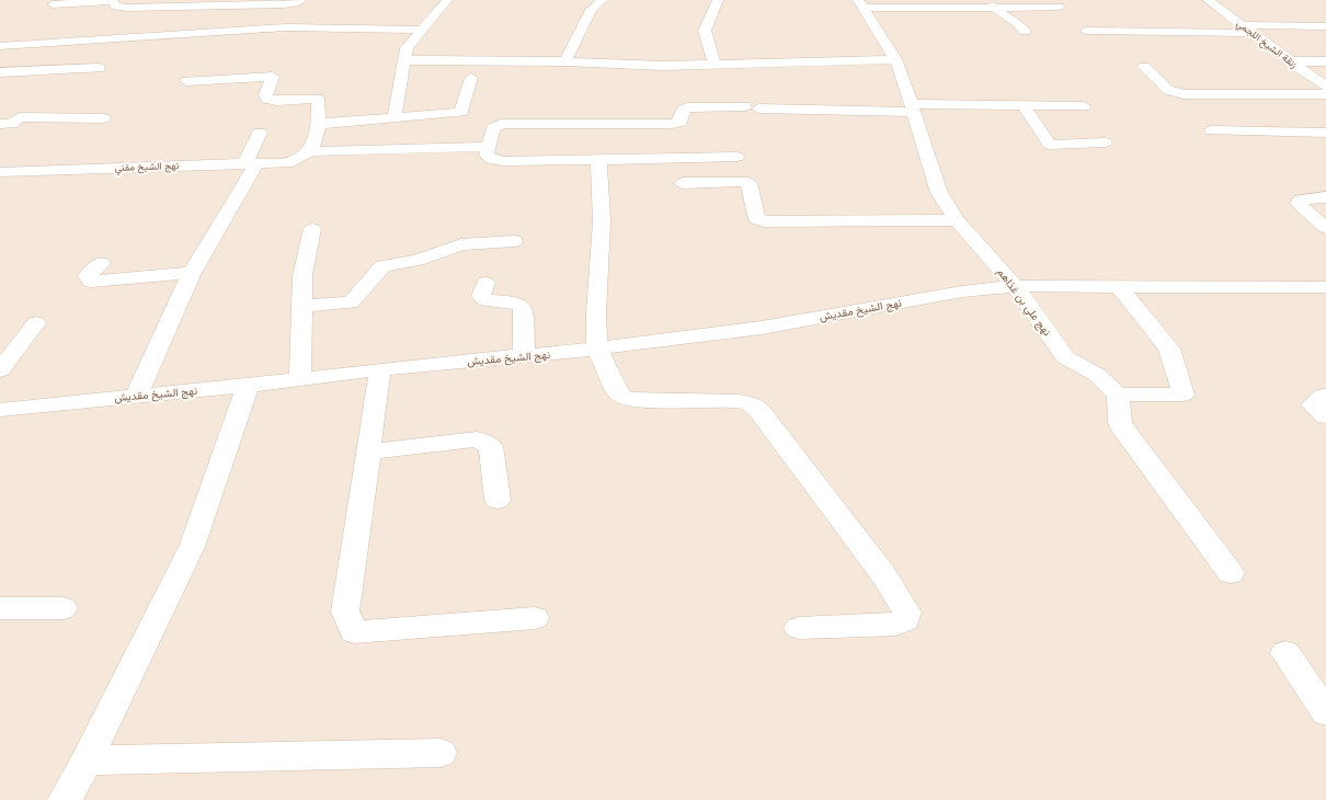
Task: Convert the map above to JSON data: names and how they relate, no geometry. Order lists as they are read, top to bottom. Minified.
{"streets":{"street":["زنقة الشيخ اللجمي","نهج الشيخ مقني","نهج علي بن غذاهم","نهج الشيخ مقديش"]},"crossings":[["نهج علي بن غذاهم","نهج الشيخ مقديش"]]}
